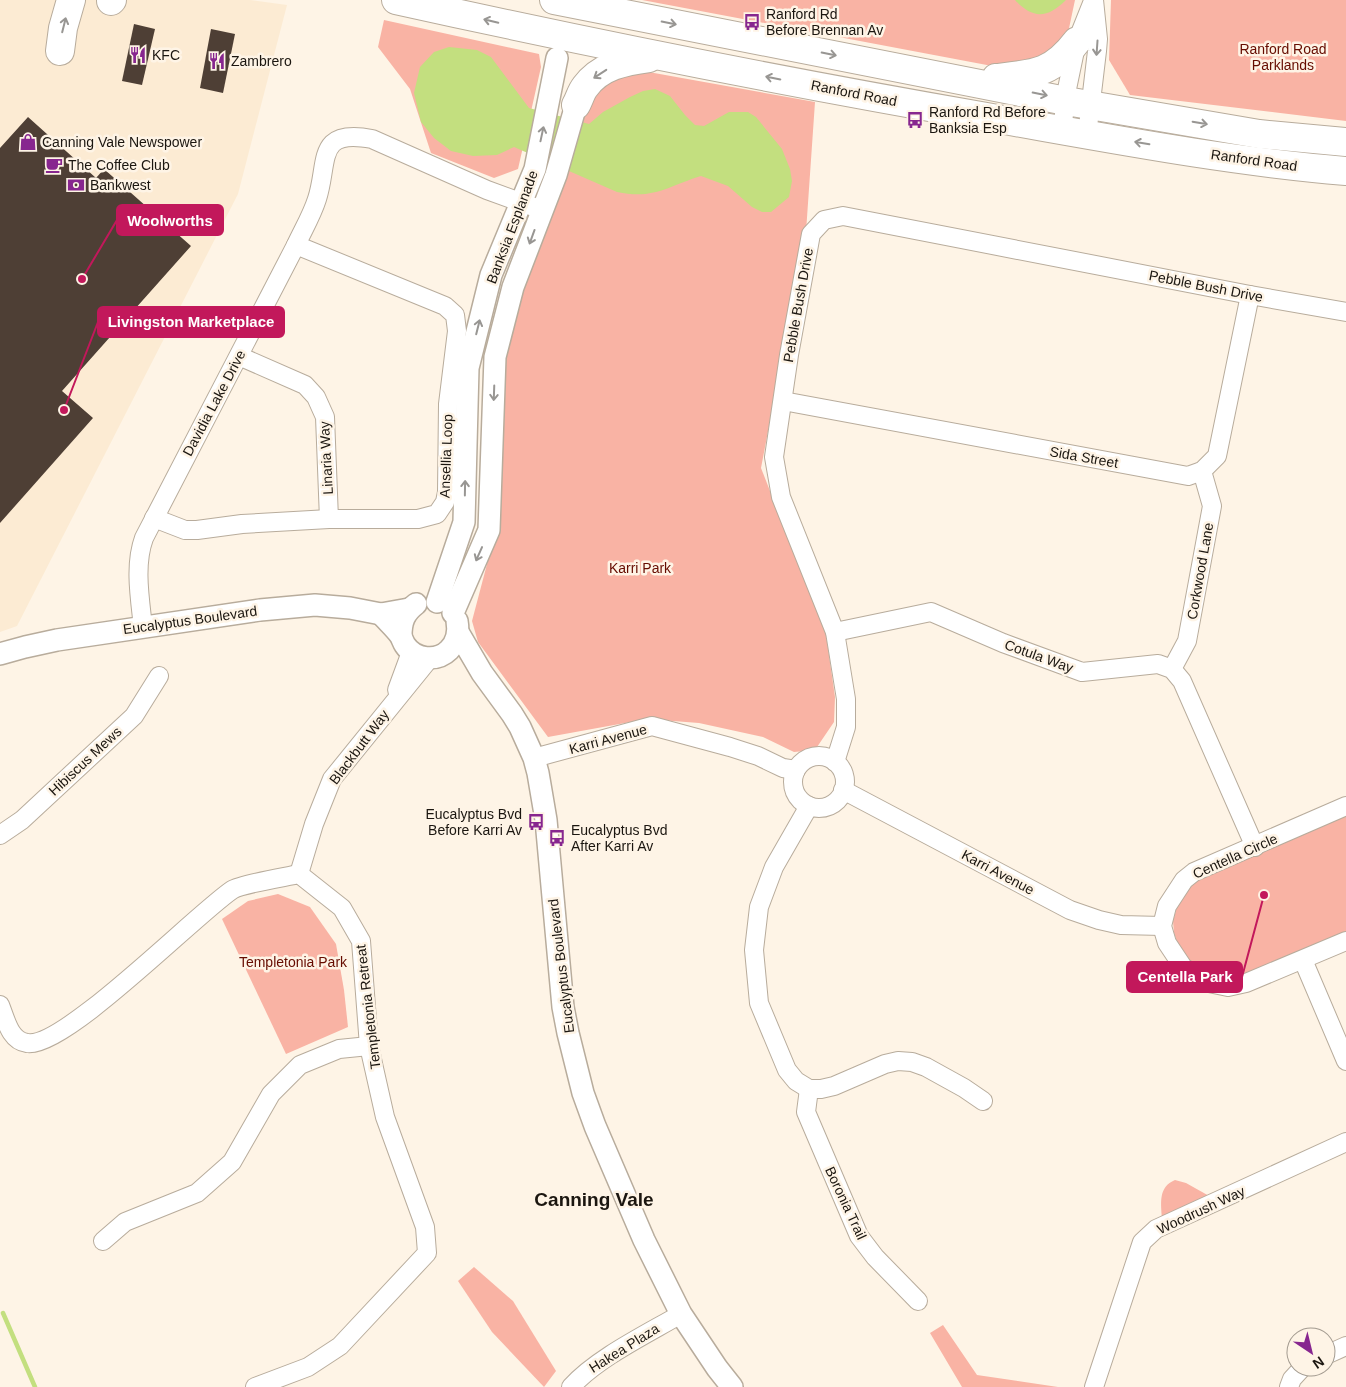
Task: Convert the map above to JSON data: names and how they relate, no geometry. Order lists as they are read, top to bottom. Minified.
{"streets":{"main road":["Ranford Road"],"street":["Banksia Esplanade","Pebble Bush Drive","Davidia Lake Drive","Ansellia Loop","Sida Street","Linaria Way","Corkwood Lane","Eucalyptus Boulevard","Cotula Way","Karri Avenue","Blackbutt Way","Hibiscus Mews","Centella Circle","Templetonia Retreat","Boronia Trail","Woodrush Way","Hakea Plaza"]},"crossings":[["Ranford Road","Banksia Esplanade"],["Banksia Esplanade","Davidia Lake Drive"],["Banksia Esplanade","Eucalyptus Boulevard"],["Banksia Esplanade","Blackbutt Way"],["Pebble Bush Drive","Sida Street"],["Pebble Bush Drive","Cotula Way"],["Pebble Bush Drive","Karri Avenue"],["Davidia Lake Drive","Ansellia Loop"],["Davidia Lake Drive","Linaria Way"],["Davidia Lake Drive","Eucalyptus Boulevard"],["Ansellia Loop","Linaria Way"],["Sida Street","Corkwood Lane"],["Corkwood Lane","Cotula Way"],["Eucalyptus Boulevard","Karri Avenue"],["Eucalyptus Boulevard","Blackbutt Way"],["Eucalyptus Boulevard","Hakea Plaza"],["Karri Avenue","Centella Circle"],["Blackbutt Way","Templetonia Retreat"]],"districts":["Canning Vale"],"parks":["Ranford Road Parklands","Karri Park","Templetonia Park"],"places":{"bus stop":["Ranford Rd Before Brennan Av","Ranford Rd Before Banksia Esp","Eucalyptus Bvd Before Karri Av","Eucalyptus Bvd After Karri Av"],"restaurant":["KFC","Zambrero"],"shop":["Canning Vale Newspower"],"cafe":["The Coffee Club"],"bank":["Bankwest"],"other":["Woolworths","Livingston Marketplace","Centella Park"]},"north":"bottom right"}
